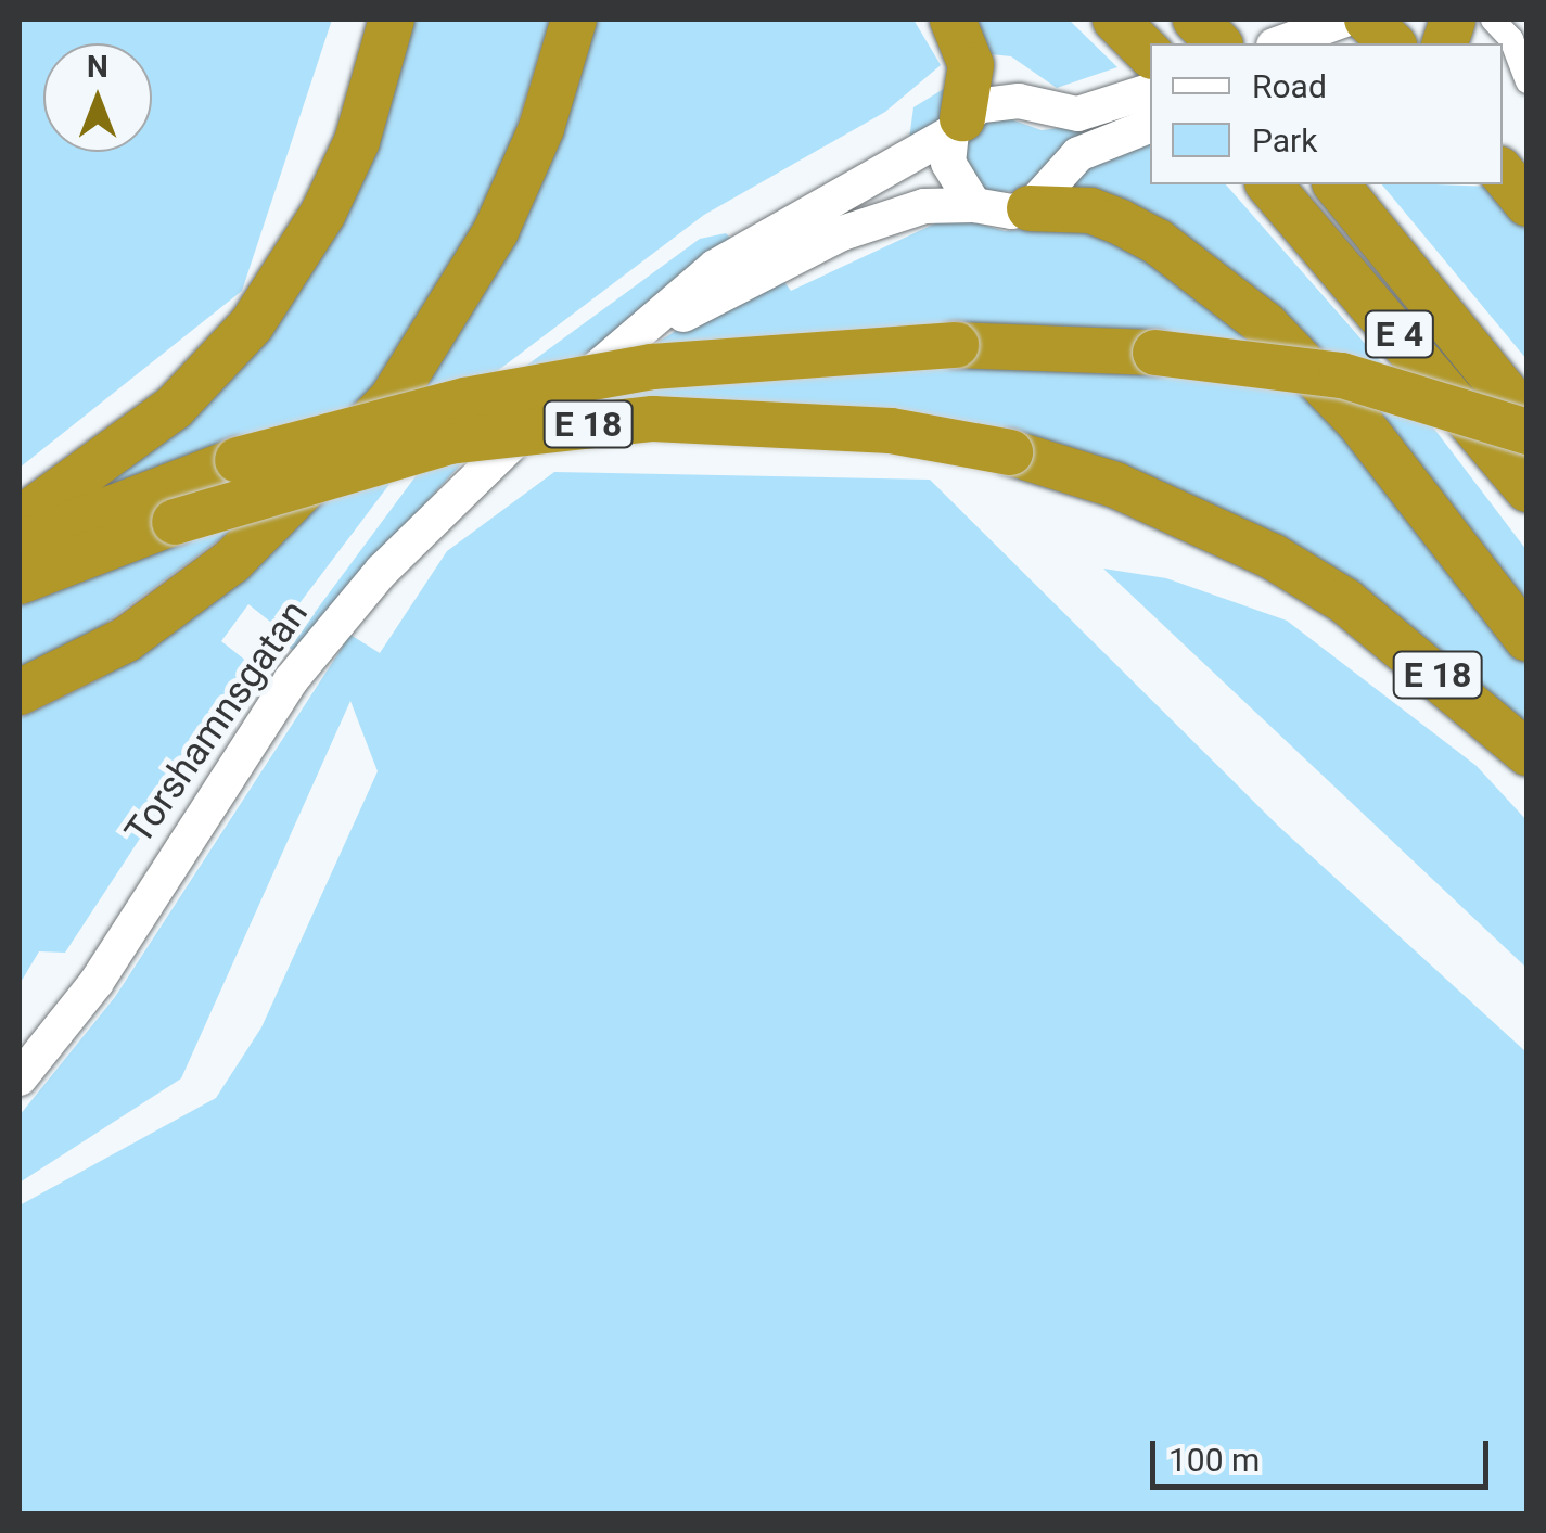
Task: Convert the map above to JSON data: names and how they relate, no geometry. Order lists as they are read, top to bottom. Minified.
{"streets":{"highway":["E 4","E 18"],"street":["Torshamnsgatan"]},"legend":["Road","Park"],"scale_bar":"100 m","north":"top"}
